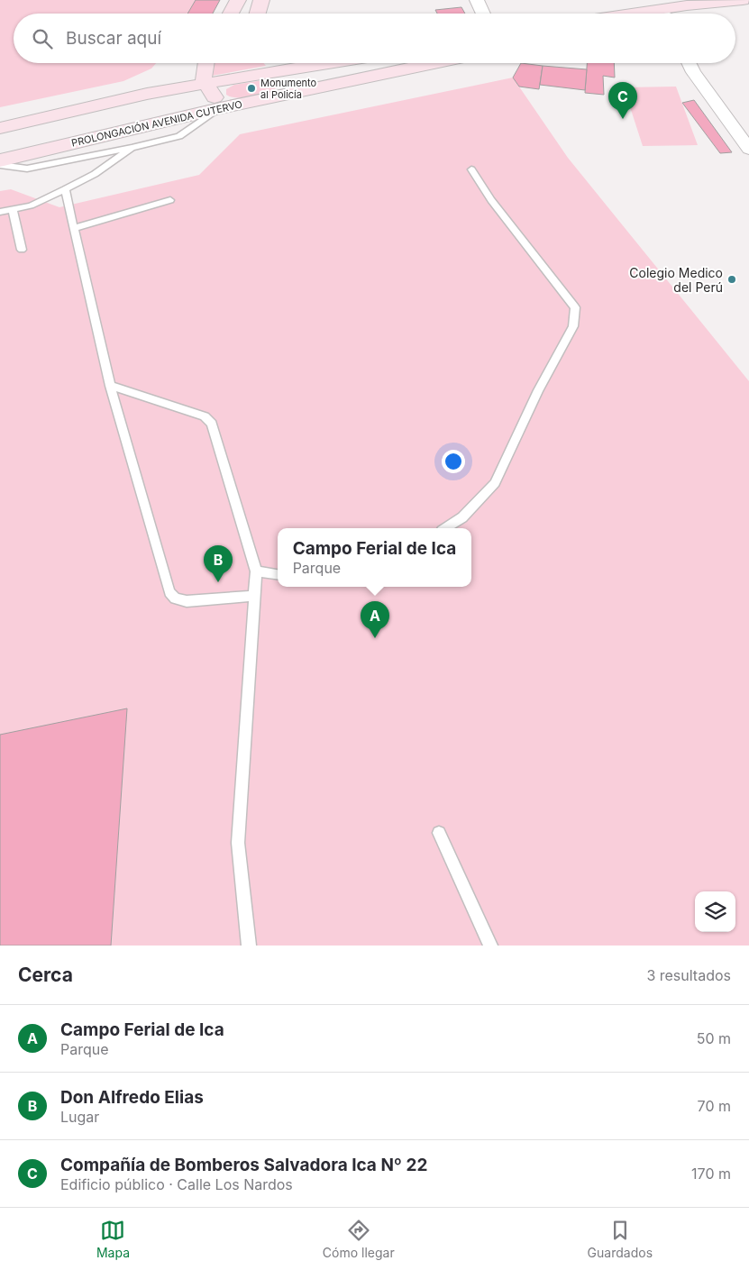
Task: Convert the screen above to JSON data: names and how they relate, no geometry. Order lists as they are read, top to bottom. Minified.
{"streets":{"street":["PROLONGACIÓN AVENIDA CUTERVO"]},"places":["Monumento al Policía","Colegio Medico del Perú"],"page":{"search":"Buscar aquí","pins":["C","B","A"],"popup":["Campo Ferial de Ica","Parque"],"heading":["Cerca","3 resultados"],"list":[{"mark":"A","name":"Campo Ferial de Ica","note":"Parque","value":"50 m"},{"mark":"B","name":"Don Alfredo Elias","note":"Lugar","value":"70 m"},{"mark":"C","name":"Compañía de Bomberos Salvadora Ica Nº 22","note":"Edificio público · Calle Los Nardos","value":"170 m"}],"nav":["Mapa","Cómo llegar","Guardados"]}}
